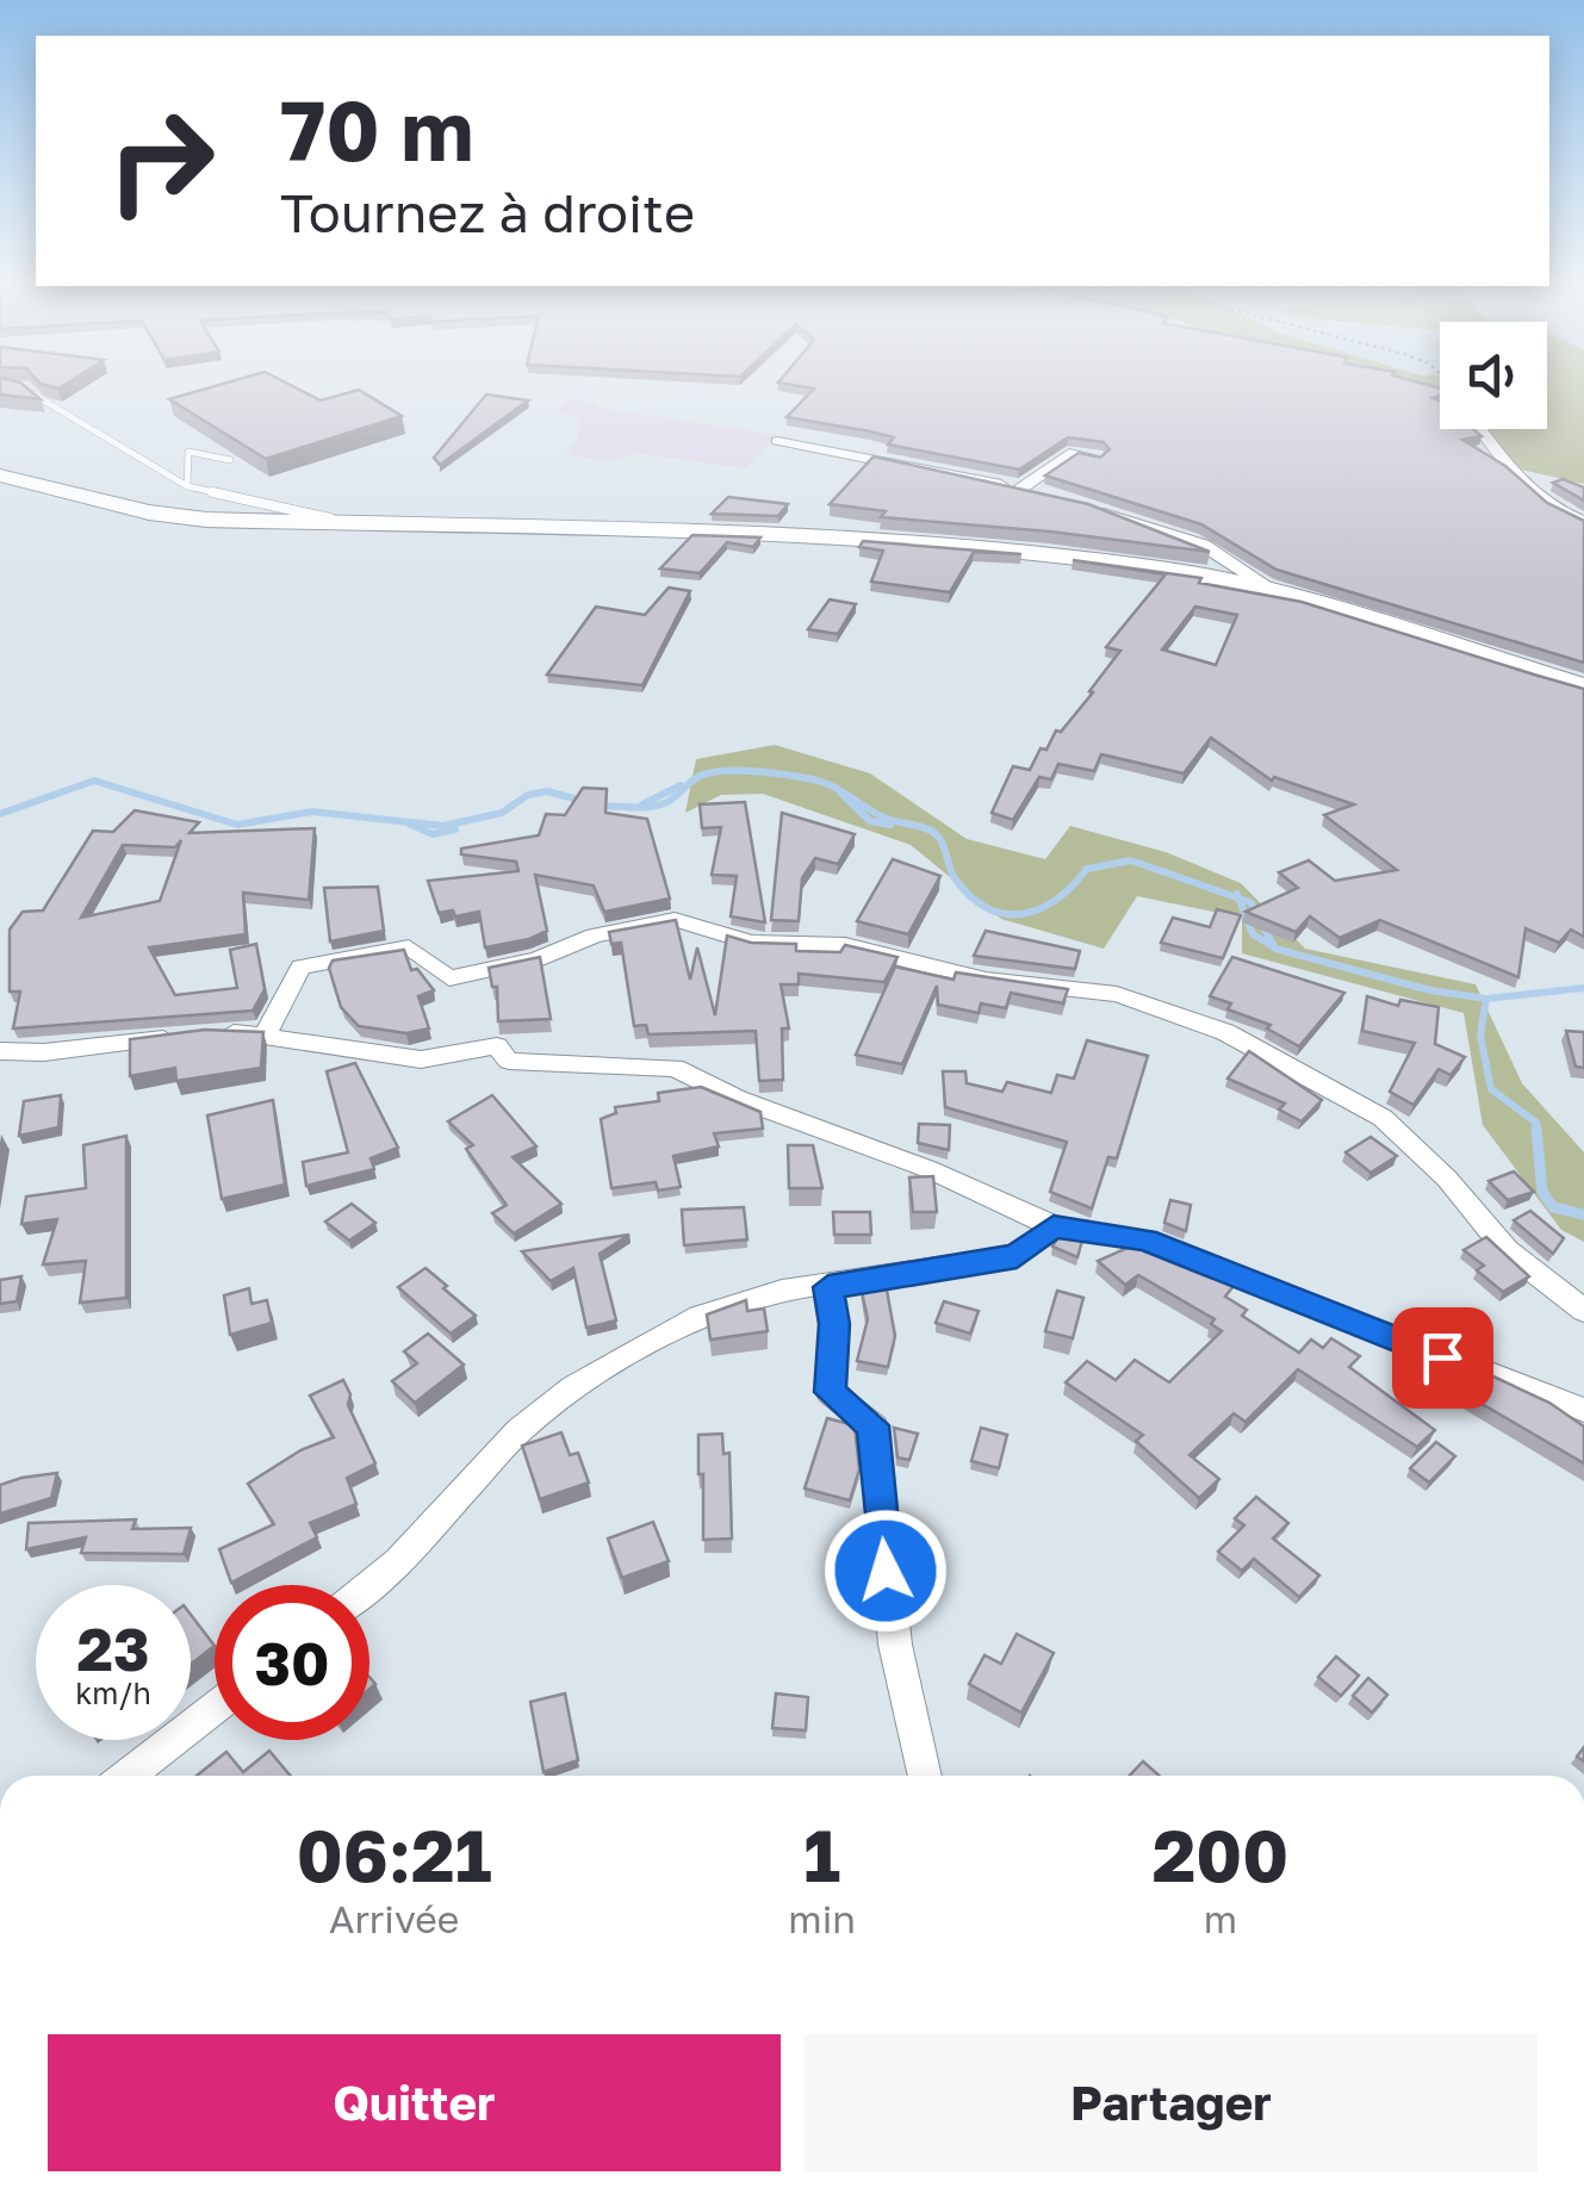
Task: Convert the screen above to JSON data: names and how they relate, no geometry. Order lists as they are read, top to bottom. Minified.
{"page":{"turn":["70 m","Tournez à droite"],"speed":"23 km/h","limit":"30","eta":["06:21","Arrivée","1","min","200","m"],"buttons":["Quitter","Partager"]}}
